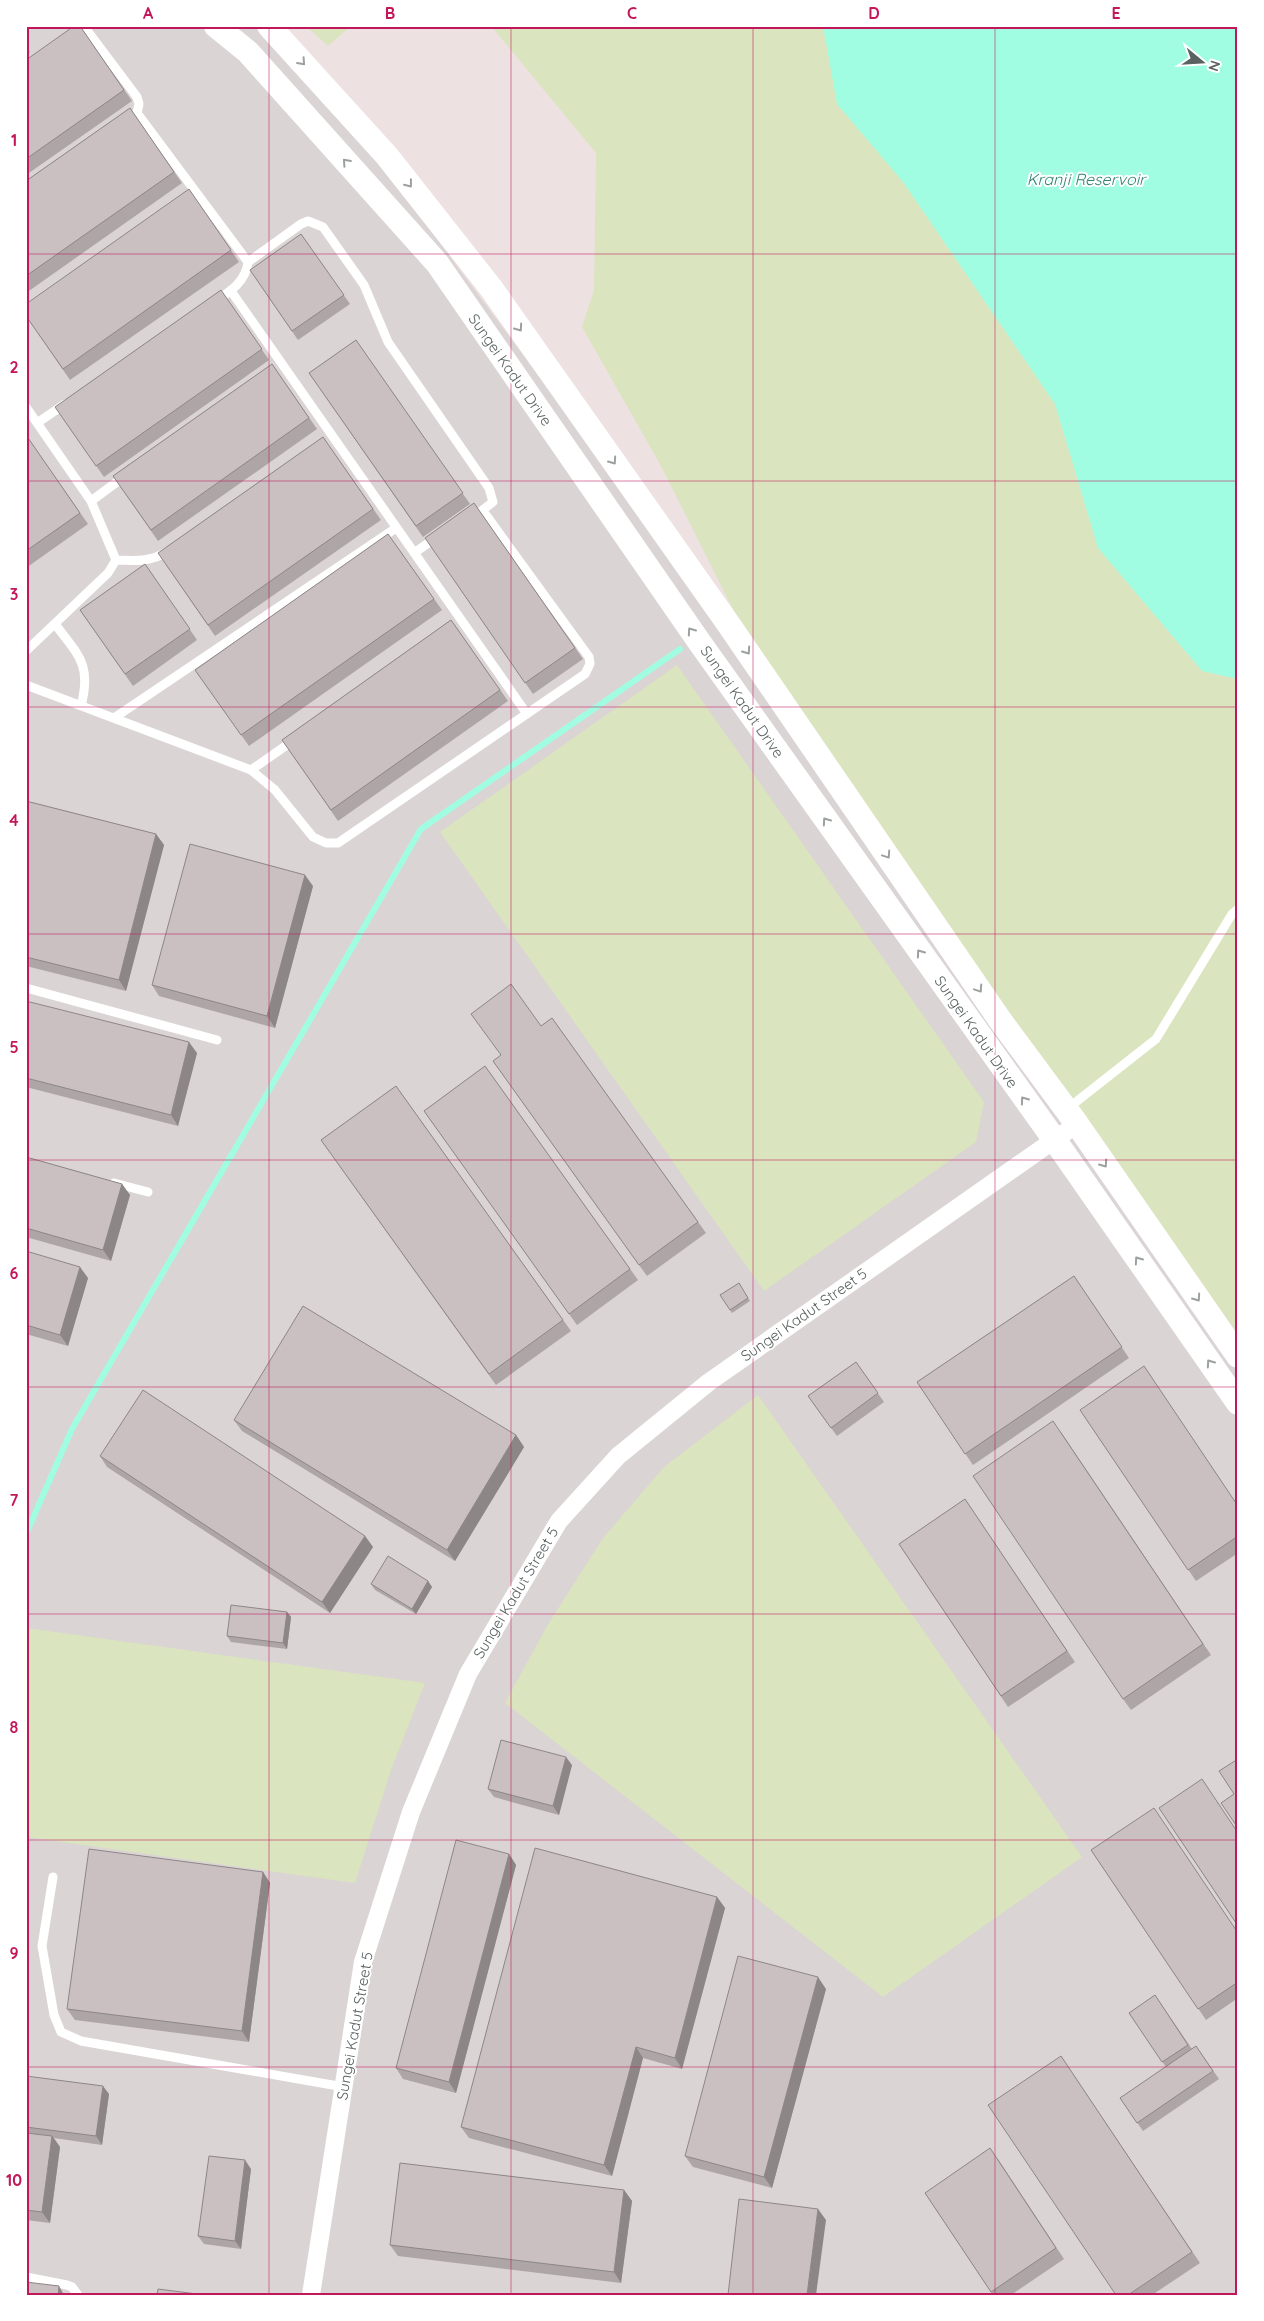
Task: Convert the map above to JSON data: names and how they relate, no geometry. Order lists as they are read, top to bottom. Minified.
{"streets":{"main road":["Sungei Kadut Drive"],"street":["Sungei Kadut Street 5"]},"crossings":[["Sungei Kadut Drive","Sungei Kadut Street 5"]],"water":["Kranji Reservoir"],"north":"right","grid":{"columns":["A","B","C","D","E"],"rows":["1","2","3","4","5","6","7","8","9","10"]}}
